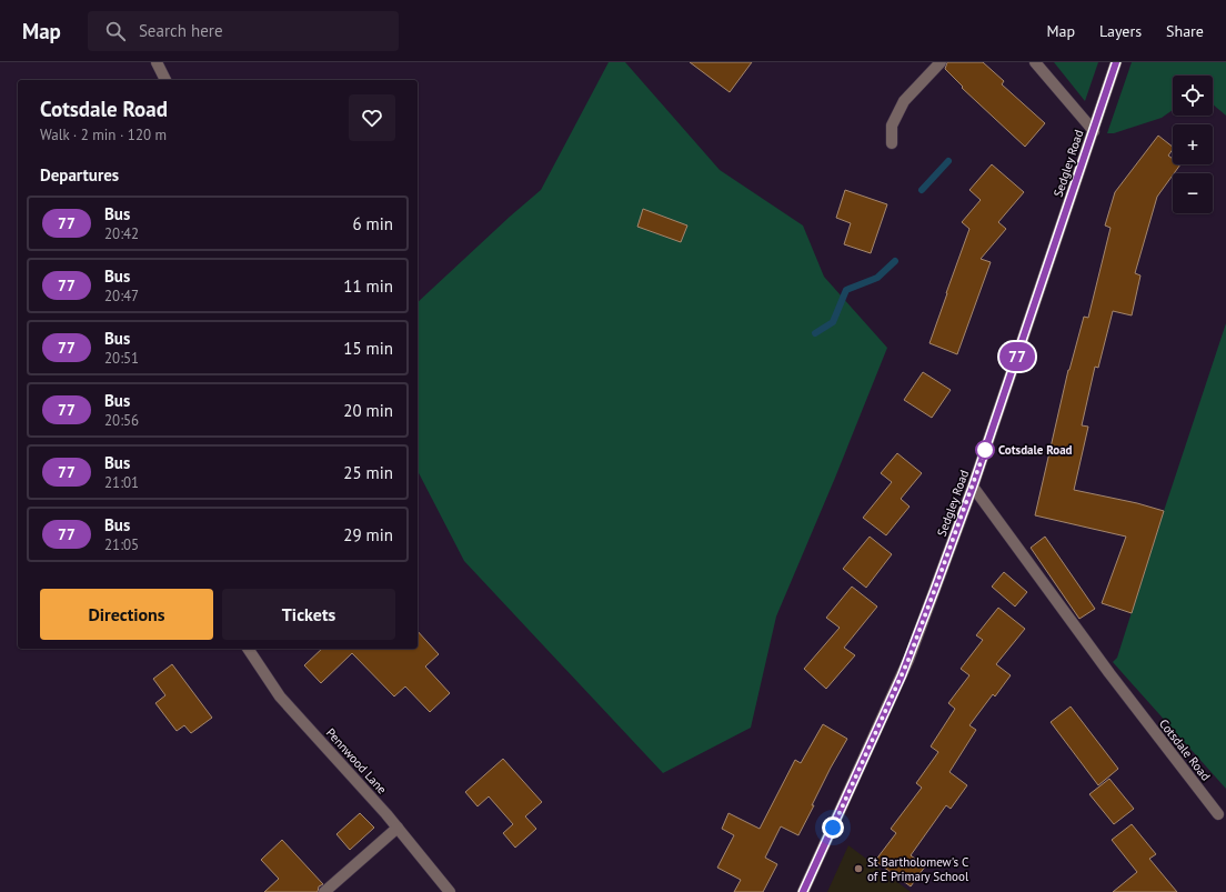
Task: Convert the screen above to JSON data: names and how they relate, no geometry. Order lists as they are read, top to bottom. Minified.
{"streets":{"street":["Sedgley Road","Cotsdale Road","Pennwood Lane"]},"crossings":[["Sedgley Road","Cotsdale Road"]],"places":["Cotsdale Road","St Bartholomew's C of E Primary School"],"lines":["bus line 77"],"page":{"header":"Map","search":"Search here","nav":["Map","Layers","Share"],"on_map":"77","map_buttons":["+","−"],"heading":[["Cotsdale Road","Walk · 2 min · 120 m"],"Departures"],"list":[{"mark":"77","name":"Bus","note":"20:42","value":"6 min"},{"mark":"77","name":"Bus","note":"20:47","value":"11 min"},{"mark":"77","name":"Bus","note":"20:51","value":"15 min"},{"mark":"77","name":"Bus","note":"20:56","value":"20 min"},{"mark":"77","name":"Bus","note":"21:01","value":"25 min"},{"mark":"77","name":"Bus","note":"21:05","value":"29 min"}],"buttons":["Directions","Tickets"]}}
